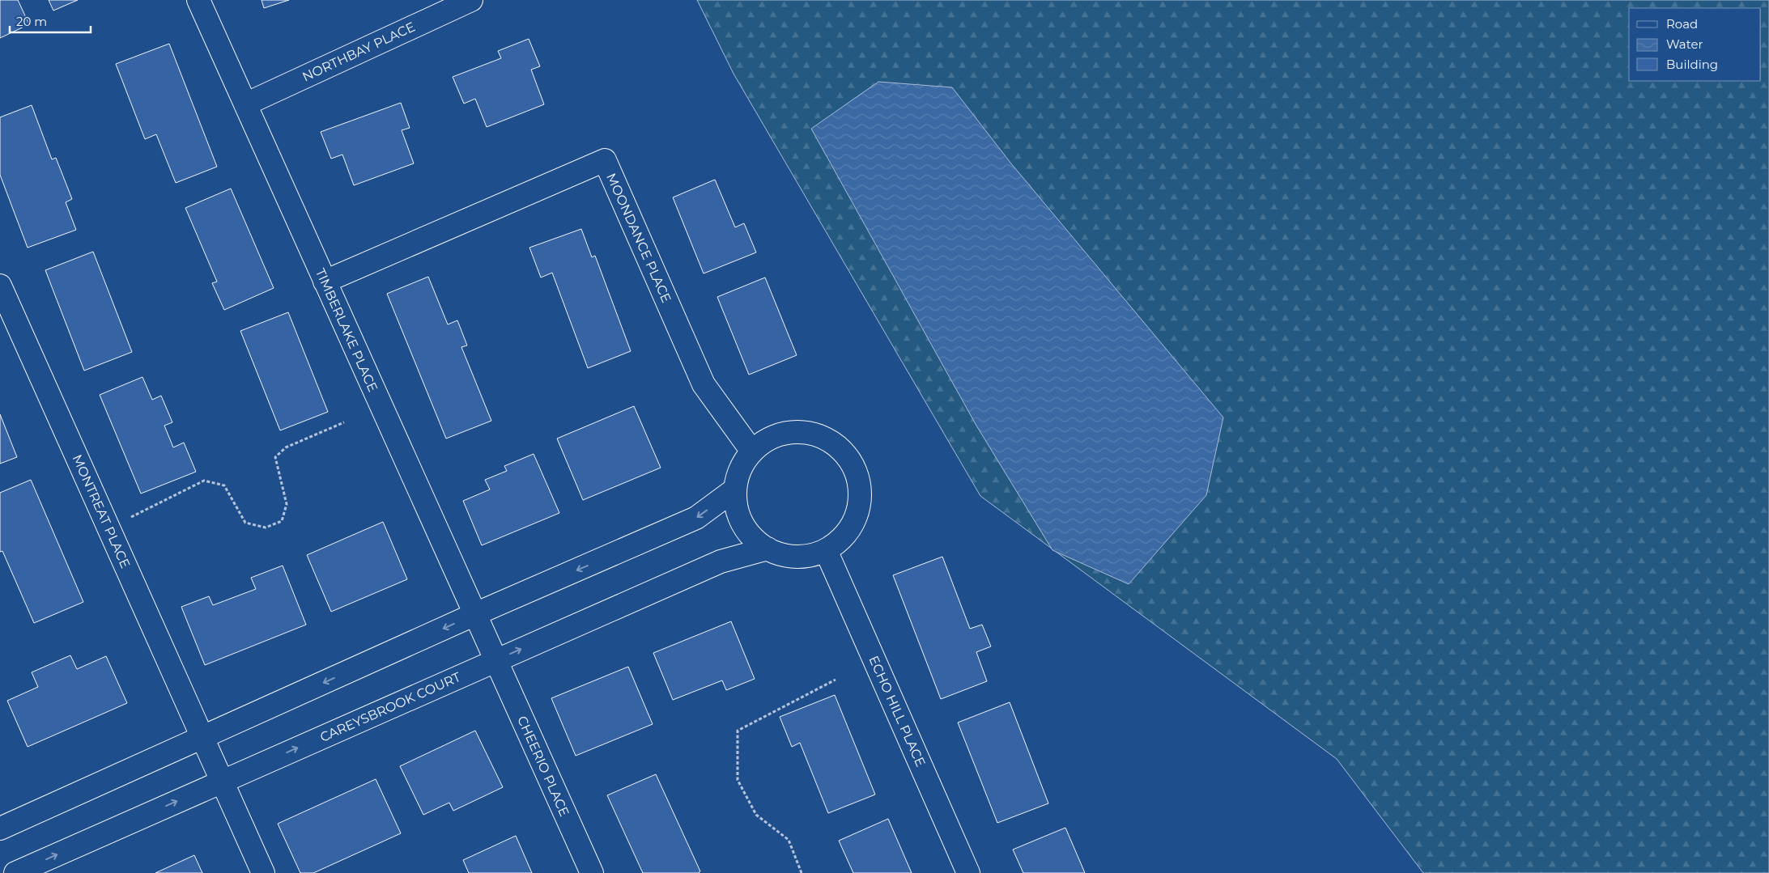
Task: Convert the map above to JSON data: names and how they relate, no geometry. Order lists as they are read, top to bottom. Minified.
{"streets":{"street":["NORTHBAY PLACE","MOONDANCE PLACE","TIMBERLAKE PLACE","MONTREAT PLACE","CAREYSBROOK COURT","ECHO HILL PLACE","CHEERIO PLACE"]},"crossings":[["NORTHBAY PLACE","TIMBERLAKE PLACE"],["MOONDANCE PLACE","TIMBERLAKE PLACE"],["MOONDANCE PLACE","CAREYSBROOK COURT"],["MOONDANCE PLACE","ECHO HILL PLACE"],["TIMBERLAKE PLACE","CAREYSBROOK COURT"],["TIMBERLAKE PLACE","CHEERIO PLACE"],["MONTREAT PLACE","CAREYSBROOK COURT"],["CAREYSBROOK COURT","ECHO HILL PLACE"],["CAREYSBROOK COURT","CHEERIO PLACE"]],"legend":["Road","Water","Building"],"scale_bar":"20 m"}
